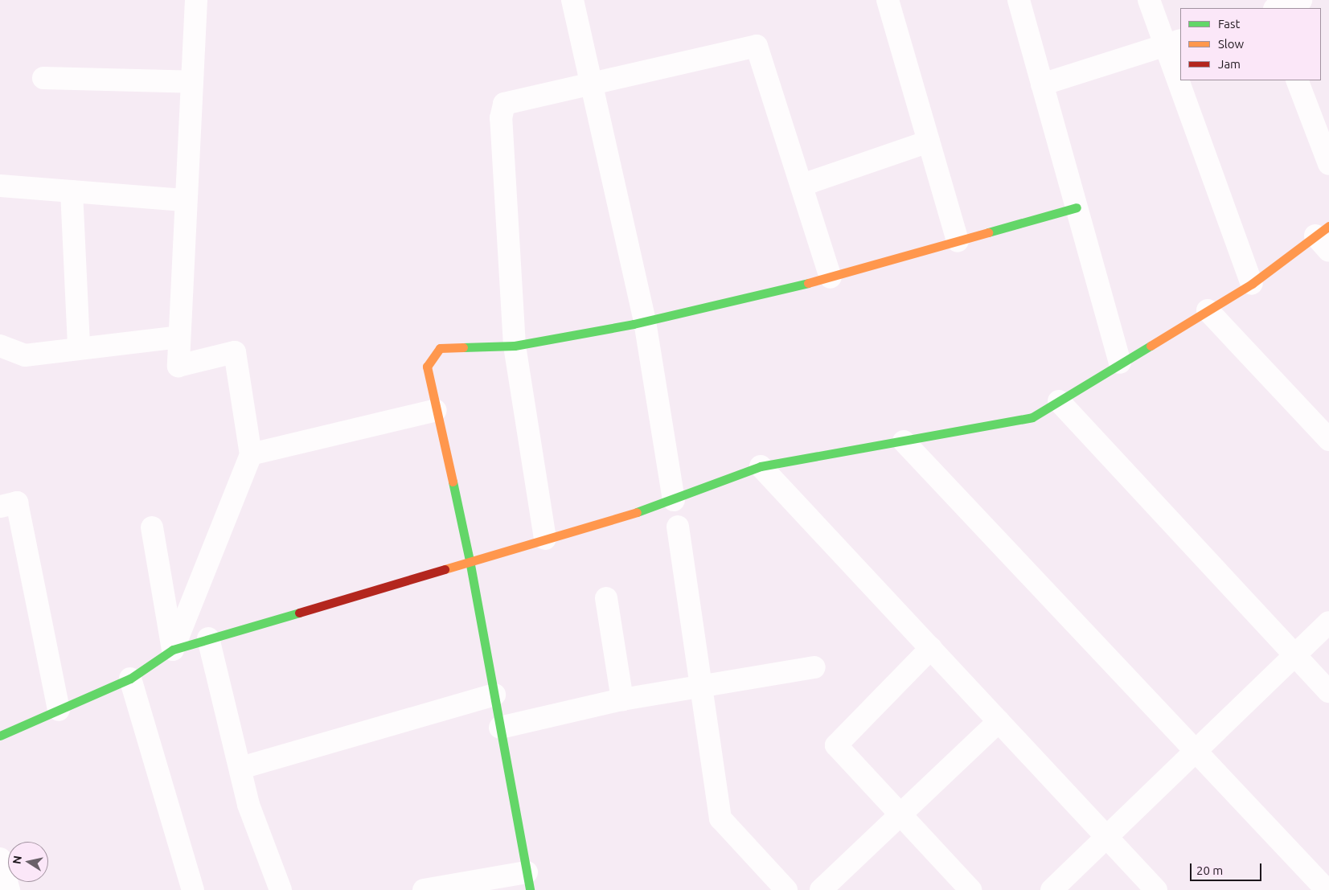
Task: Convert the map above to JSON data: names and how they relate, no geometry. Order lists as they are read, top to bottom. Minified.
{"legend":["Fast","Slow","Jam"],"scale_bar":"20 m","north":"left"}
